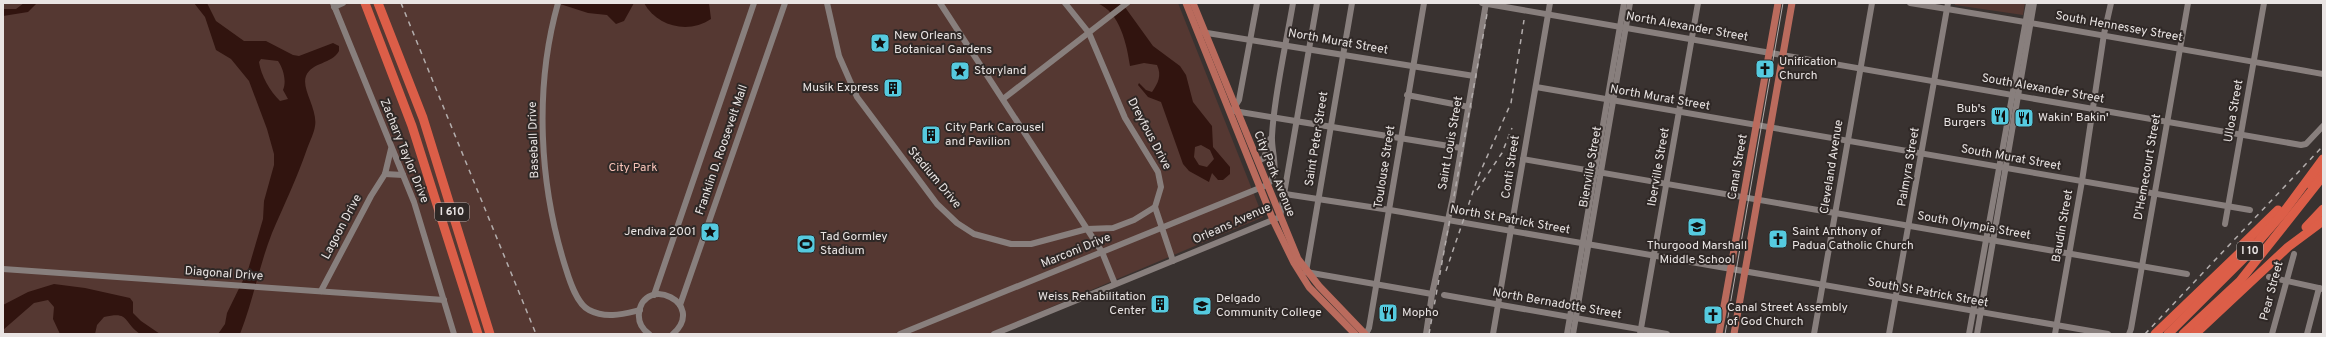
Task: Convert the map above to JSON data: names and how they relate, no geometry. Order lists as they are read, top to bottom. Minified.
{"streets":{"highway":["I 610","I 10"],"main road":["Canal Street","City Park Avenue"],"street":["North Alexander Street","South Hennessey Street","North Murat Street","South Alexander Street","Ulloa Street","Dreyfous Drive","Saint Peter Street","Baseball Drive","Saint Louis Street","Franklin D. Roosevelt Mall","Zachary Taylor Drive","South Murat Street","Toulouse Street","Conti Street","Bienville Street","Iberville Street","Cleveland Avenue","Palmyra Street","D'Hemecourt Street","Stadium Drive","North St Patrick Street","Orleans Avenue","South Olympia Street","Baudin Street","Lagoon Drive","Marconi Drive","Diagonal Drive","Pear Street","South St Patrick Street","North Bernadotte Street"]},"crossings":[["North Alexander Street","South Alexander Street"],["North Alexander Street","Saint Louis Street"],["North Alexander Street","Conti Street"],["North Alexander Street","Bienville Street"],["North Alexander Street","Iberville Street"],["North Alexander Street","Canal Street"],["South Hennessey Street","Ulloa Street"],["South Hennessey Street","Palmyra Street"],["South Hennessey Street","D'Hemecourt Street"],["South Hennessey Street","Baudin Street"],["North Murat Street","Saint Peter Street"],["North Murat Street","Saint Louis Street"],["North Murat Street","South Murat Street"],["North Murat Street","Toulouse Street"],["North Murat Street","Conti Street"],["North Murat Street","Bienville Street"],["North Murat Street","Iberville Street"],["North Murat Street","Canal Street"],["North Murat Street","City Park Avenue"],["North Murat Street","Orleans Avenue"],["South Alexander Street","Ulloa Street"],["South Alexander Street","Canal Street"],["South Alexander Street","Cleveland Avenue"],["South Alexander Street","Palmyra Street"],["South Alexander Street","D'Hemecourt Street"],["South Alexander Street","Baudin Street"],["Ulloa Street","South Murat Street"],["Dreyfous Drive","Stadium Drive"],["Saint Peter Street","City Park Avenue"],["Saint Peter Street","North St Patrick Street"],["Saint Louis Street","North St Patrick Street"],["Zachary Taylor Drive","Lagoon Drive"],["Zachary Taylor Drive","Diagonal Drive"],["South Murat Street","Canal Street"],["South Murat Street","Cleveland Avenue"],["South Murat Street","Palmyra Street"],["South Murat Street","D'Hemecourt Street"],["South Murat Street","Baudin Street"],["Toulouse Street","City Park Avenue"],["Toulouse Street","North St Patrick Street"],["Conti Street","North St Patrick Street"],["Conti Street","South Olympia Street"],["Conti Street","North Bernadotte Street"],["Bienville Street","North St Patrick Street"],["Bienville Street","South Olympia Street"],["Bienville Street","North Bernadotte Street"],["Iberville Street","North St Patrick Street"],["Iberville Street","South Olympia Street"],["Iberville Street","North Bernadotte Street"],["Canal Street","North St Patrick Street"],["Canal Street","South Olympia Street"],["Canal Street","South St Patrick Street"],["Cleveland Avenue","South Olympia Street"],["Cleveland Avenue","South St Patrick Street"],["Palmyra Street","South Olympia Street"],["Palmyra Street","South St Patrick Street"],["D'Hemecourt Street","South Olympia Street"],["City Park Avenue","Orleans Avenue"],["City Park Avenue","Marconi Drive"],["North St Patrick Street","Orleans Avenue"],["North St Patrick Street","South St Patrick Street"],["Orleans Avenue","Marconi Drive"],["South Olympia Street","Baudin Street"],["Baudin Street","South St Patrick Street"],["Lagoon Drive","Diagonal Drive"]],"parks":["City Park"],"places":{"place":["New Orleans Botanical Gardens","Storyland","Jendiva 2001"],"church":["Unification Church","Saint Anthony of Padua Catholic Church","Canal Street Assembly of God Church"],"building":["Musik Express","City Park Carousel and Pavilion","Weiss Rehabilitation Center"],"restaurant":["Bub's Burgers","Wakin' Bakin'","Mopho"],"school or university":["Thurgood Marshall Middle School","Delgado Community College"],"sports":["Tad Gormley Stadium"]}}
